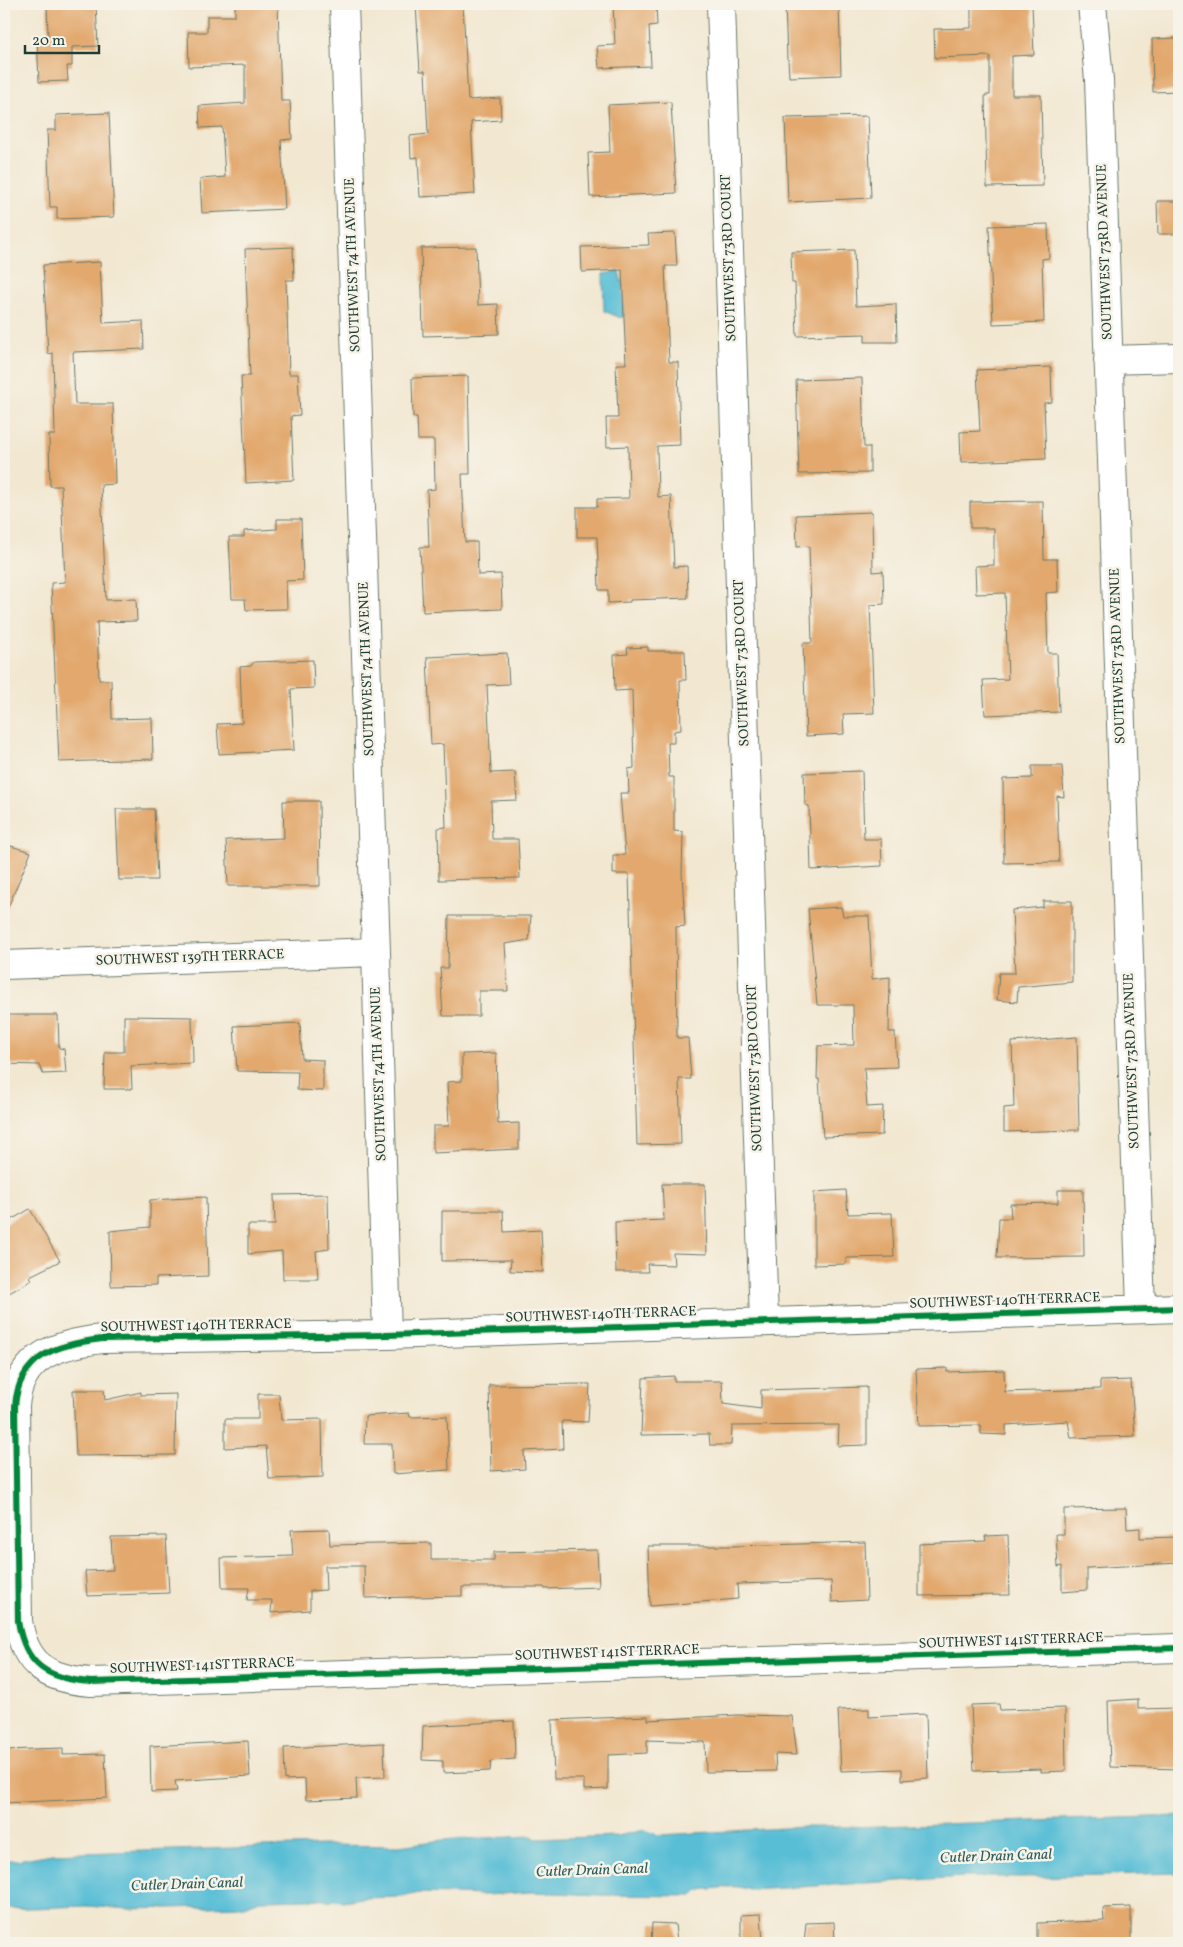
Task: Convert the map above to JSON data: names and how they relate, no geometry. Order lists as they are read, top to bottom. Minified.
{"streets":{"street":["SOUTHWEST 73RD AVENUE","SOUTHWEST 73RD COURT","SOUTHWEST 74TH AVENUE","SOUTHWEST 139TH TERRACE","SOUTHWEST 140TH TERRACE","SOUTHWEST 141ST TERRACE"]},"crossings":[["SOUTHWEST 73RD AVENUE","SOUTHWEST 140TH TERRACE"],["SOUTHWEST 73RD COURT","SOUTHWEST 140TH TERRACE"],["SOUTHWEST 74TH AVENUE","SOUTHWEST 139TH TERRACE"],["SOUTHWEST 74TH AVENUE","SOUTHWEST 140TH TERRACE"],["SOUTHWEST 140TH TERRACE","SOUTHWEST 141ST TERRACE"]],"water":["Cutler Drain Canal"],"scale_bar":"20 m"}
